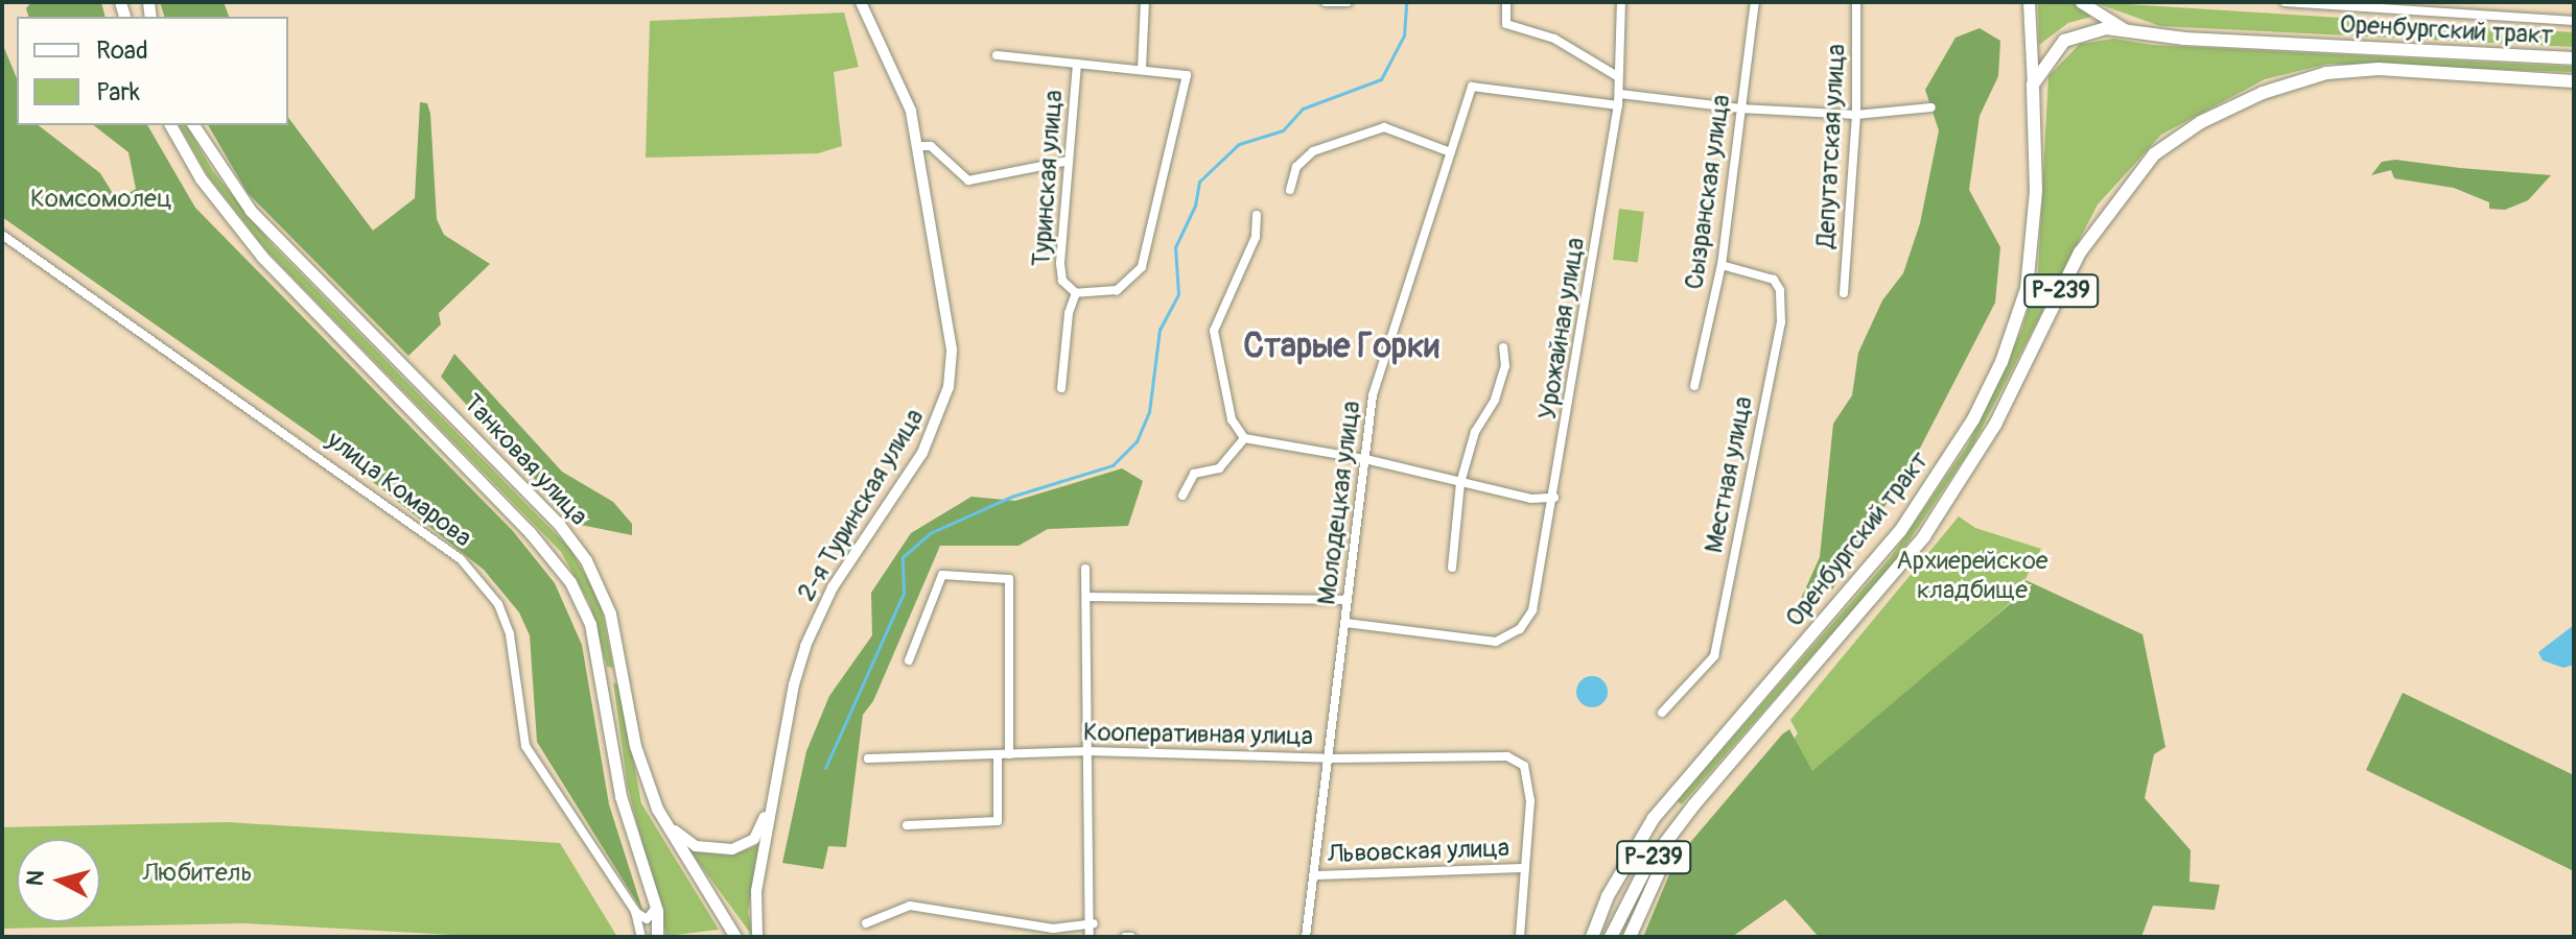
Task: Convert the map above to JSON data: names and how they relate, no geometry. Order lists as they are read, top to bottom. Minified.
{"streets":{"main road":["Оренбургский тракт","Р-239","Танковая улица"],"street":["Депутатская улица","Туринская улица","Сызранская улица","Урожайная улица","Местная улица","улица Комарова","Молодецкая улица","2-я Туринская улица","Кооперативная улица","Львовская улица"]},"crossings":[["Сызранская улица","Местная улица"],["Урожайная улица","Молодецкая улица"],["Молодецкая улица","Кооперативная улица"],["Молодецкая улица","Львовская улица"],["Кооперативная улица","Львовская улица"]],"districts":["Старые Горки"],"parks":["Комсомолец","Архиерейское кладбище","Любитель"],"legend":["Road","Park"],"north":"left"}
